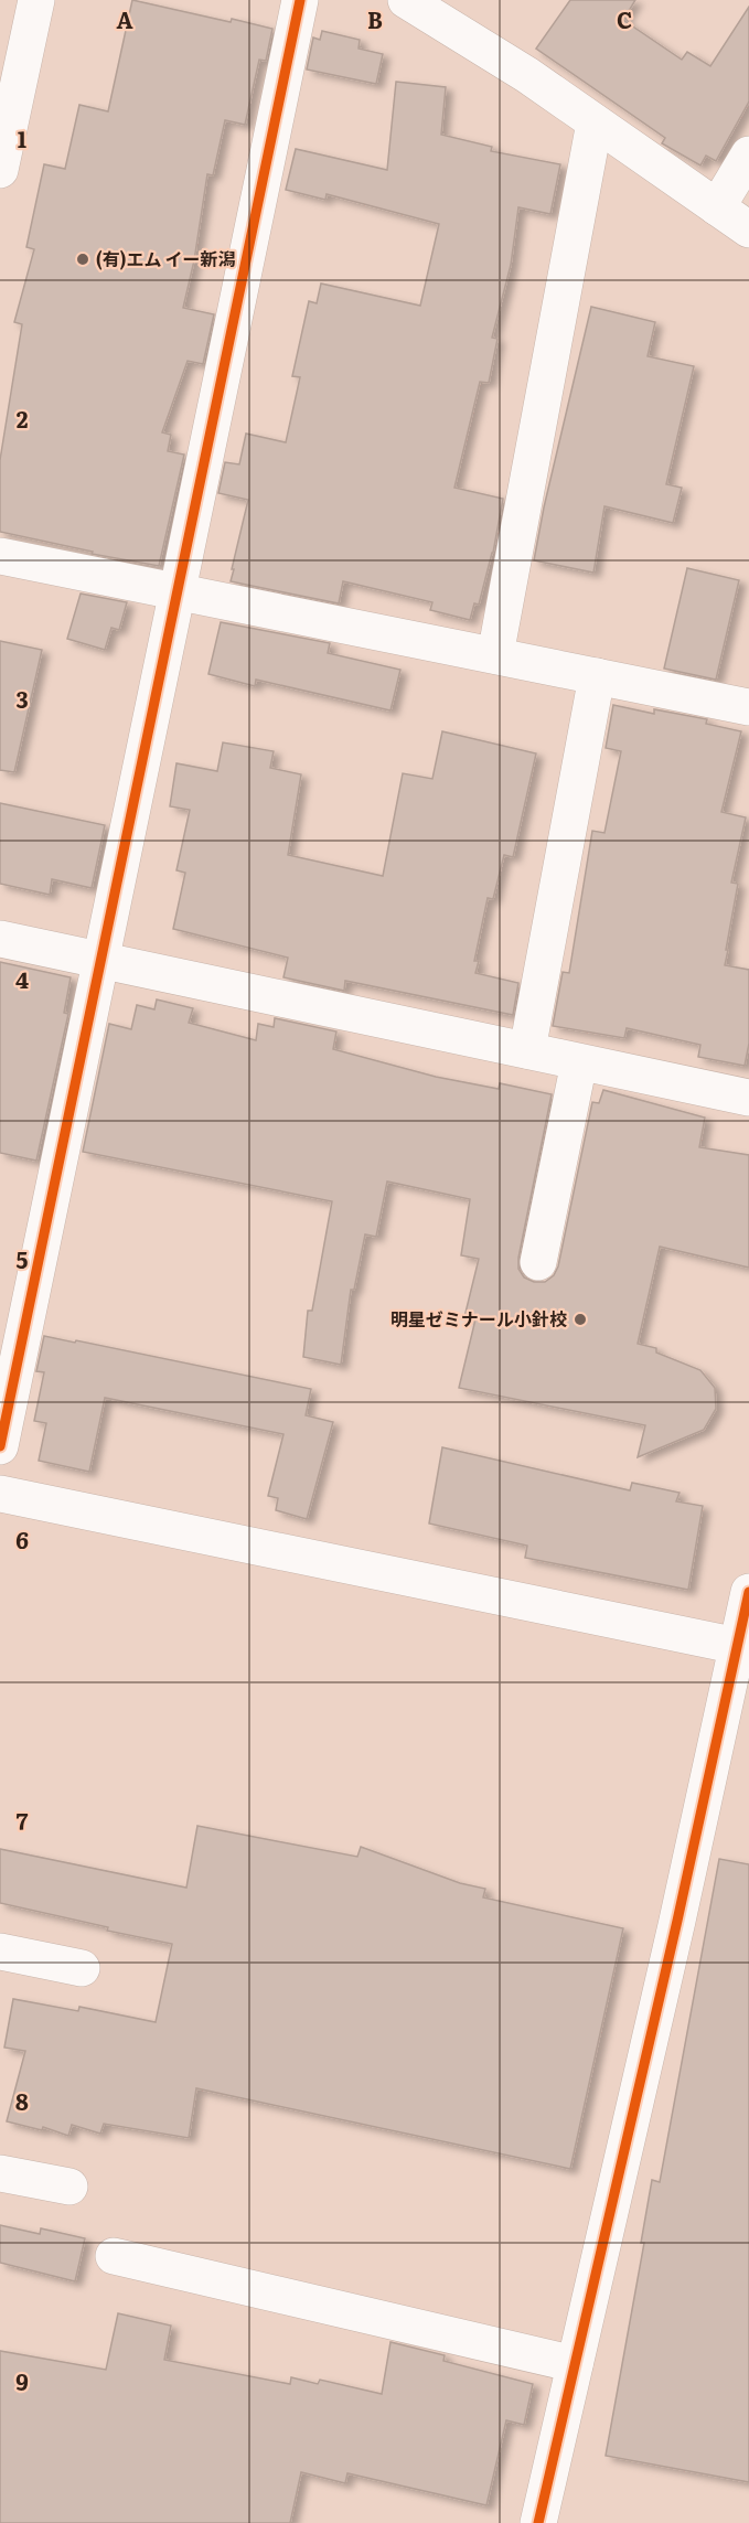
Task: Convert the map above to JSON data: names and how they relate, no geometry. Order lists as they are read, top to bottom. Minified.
{"places":["(有)エム イー新潟","明星ゼミナール小針校"],"grid":{"columns":["A","B","C"],"rows":["1","2","3","4","5","6","7","8","9"]}}
